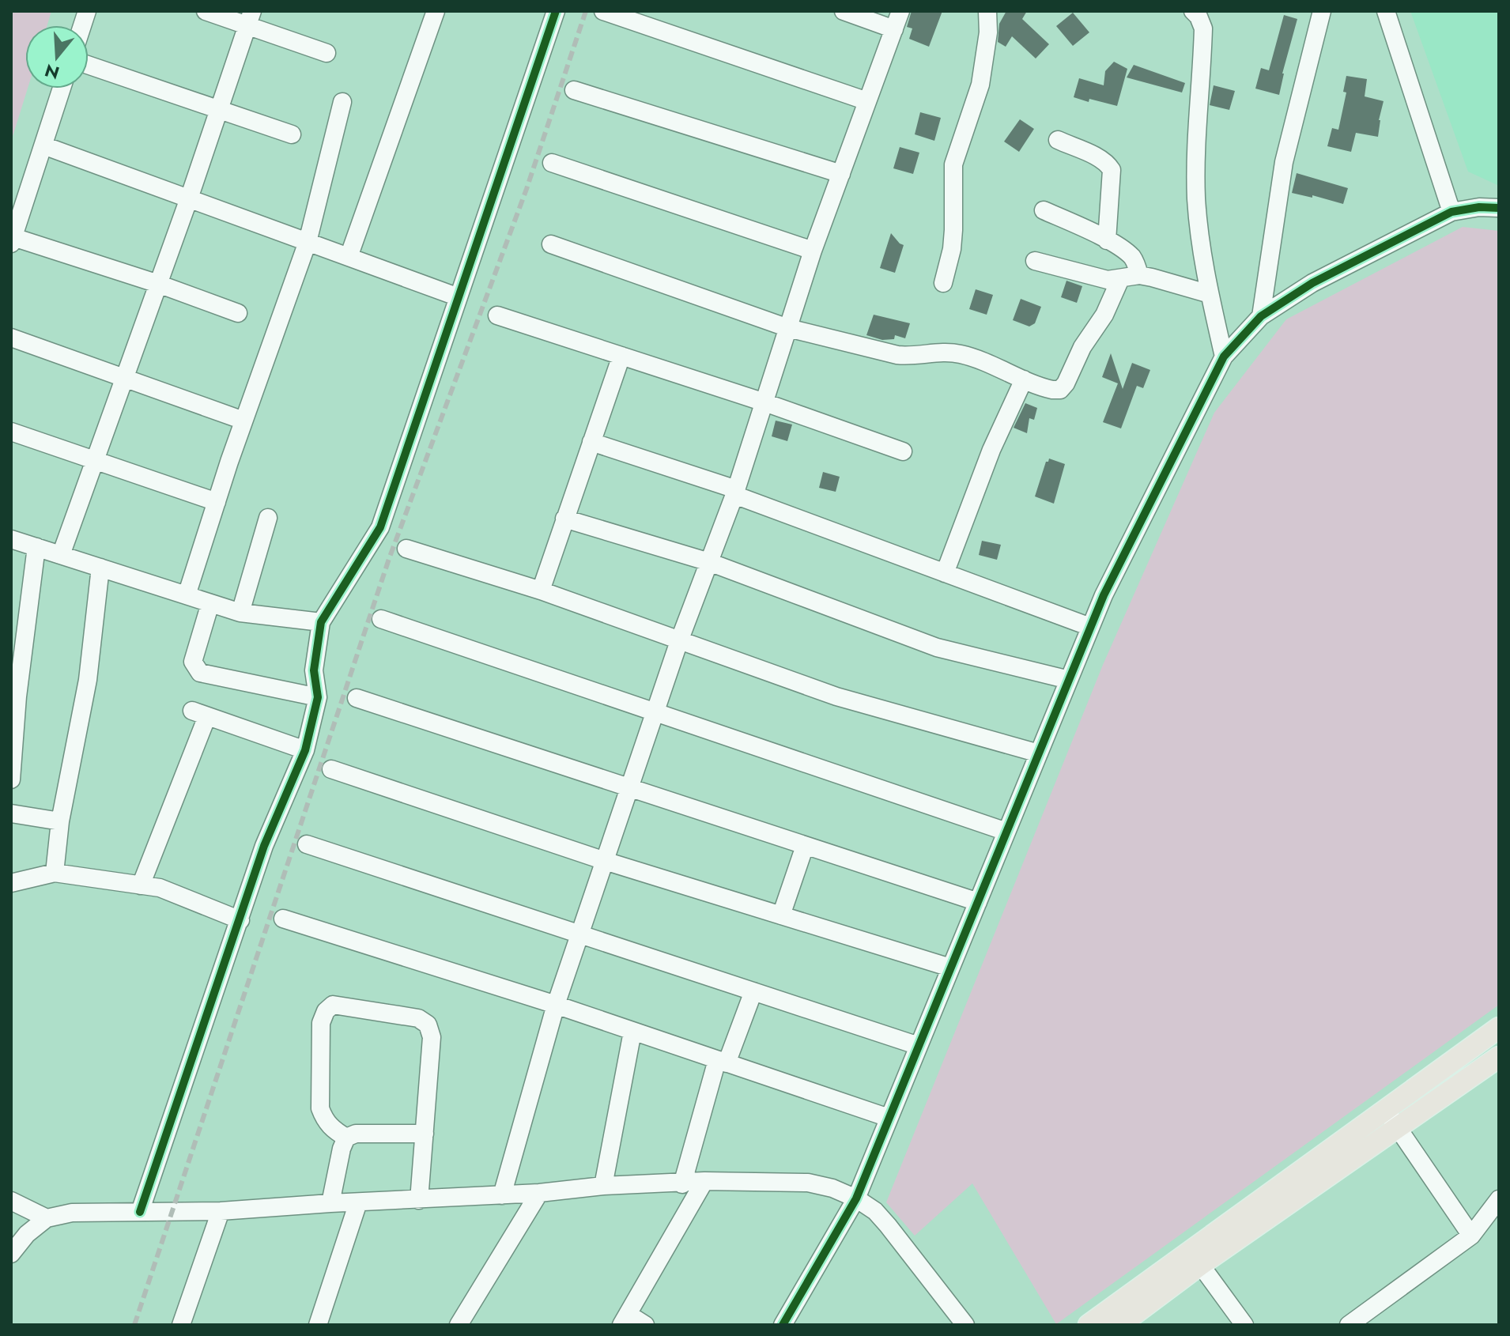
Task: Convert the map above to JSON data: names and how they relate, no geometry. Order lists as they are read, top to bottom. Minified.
{"north":"bottom"}
